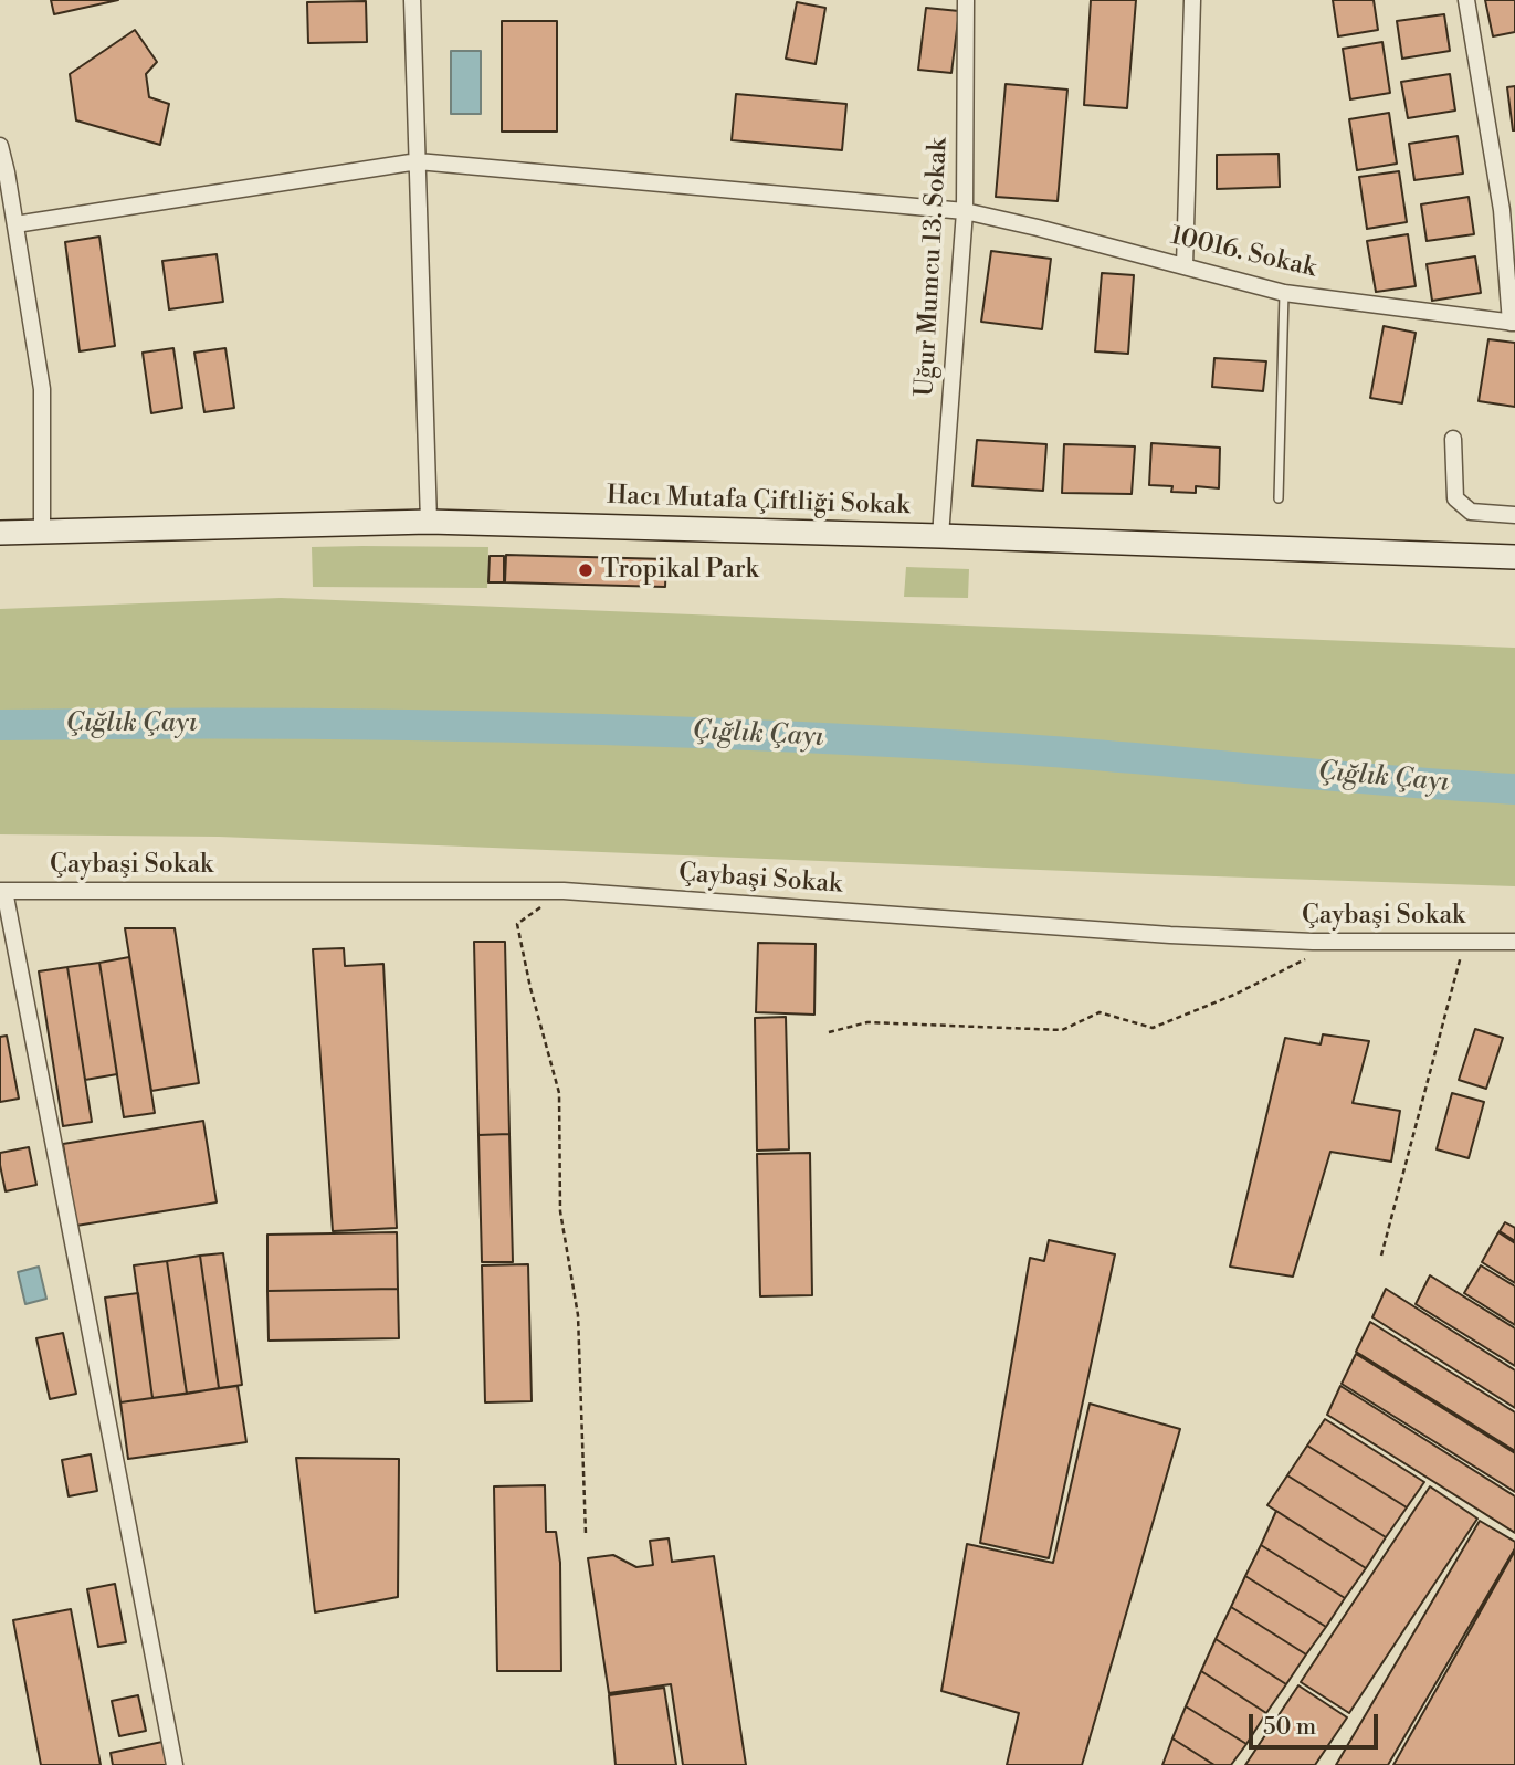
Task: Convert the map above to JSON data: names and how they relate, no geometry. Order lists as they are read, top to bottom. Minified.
{"streets":{"street":["10016. Sokak","Uğur Mumcu 13. Sokak","Hacı Mutafa Çiftliği Sokak","Çaybaşi Sokak"]},"crossings":[["10016. Sokak","Uğur Mumcu 13. Sokak"],["Uğur Mumcu 13. Sokak","Hacı Mutafa Çiftliği Sokak"]],"water":["Çığlık Çayı"],"places":["Tropikal Park"],"scale_bar":"50 m"}
